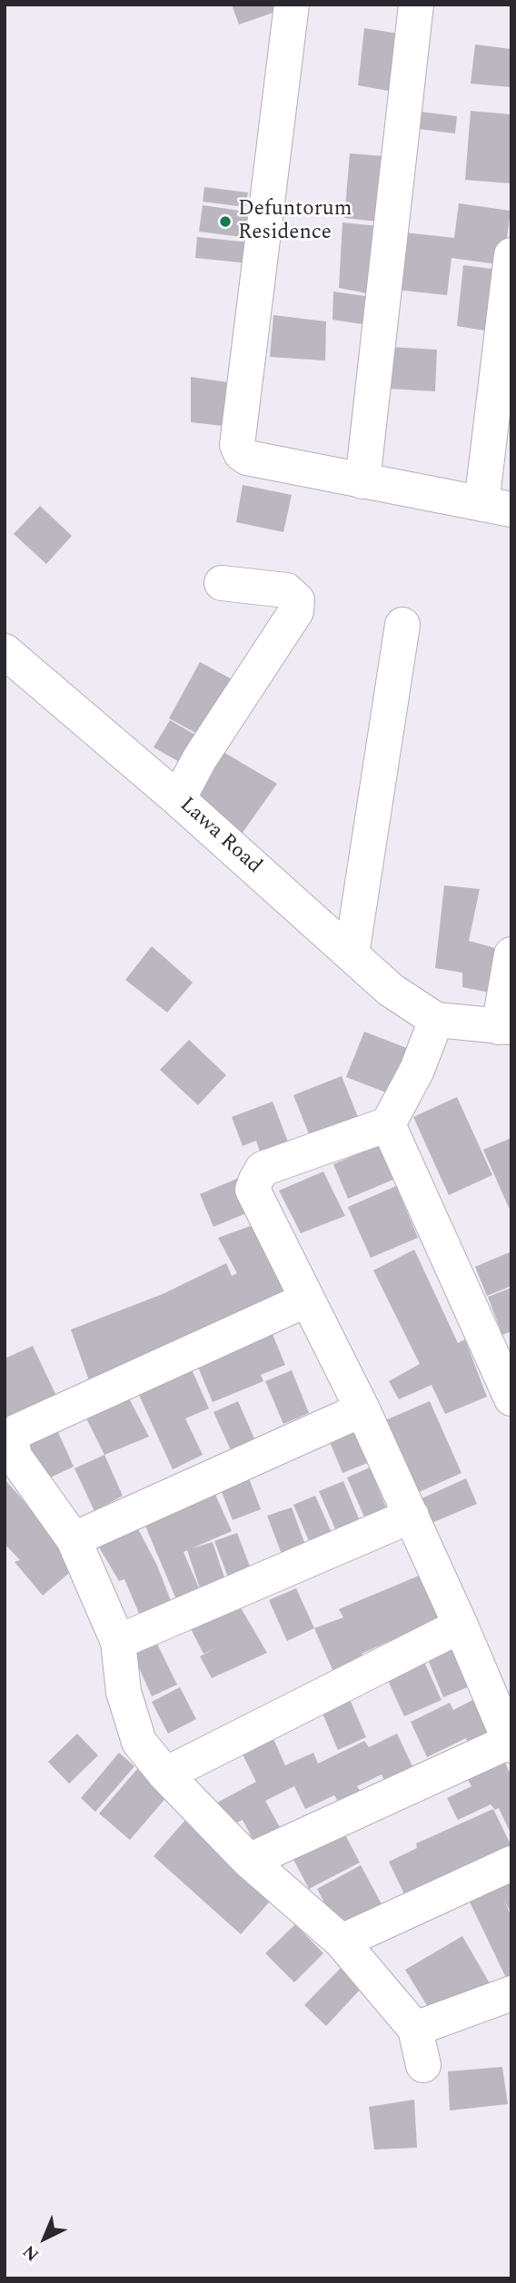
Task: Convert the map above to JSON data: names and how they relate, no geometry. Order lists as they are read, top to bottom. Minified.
{"streets":{"street":["Lawa Road"]},"places":["Defuntorum Residence"],"north":"bottom left"}
